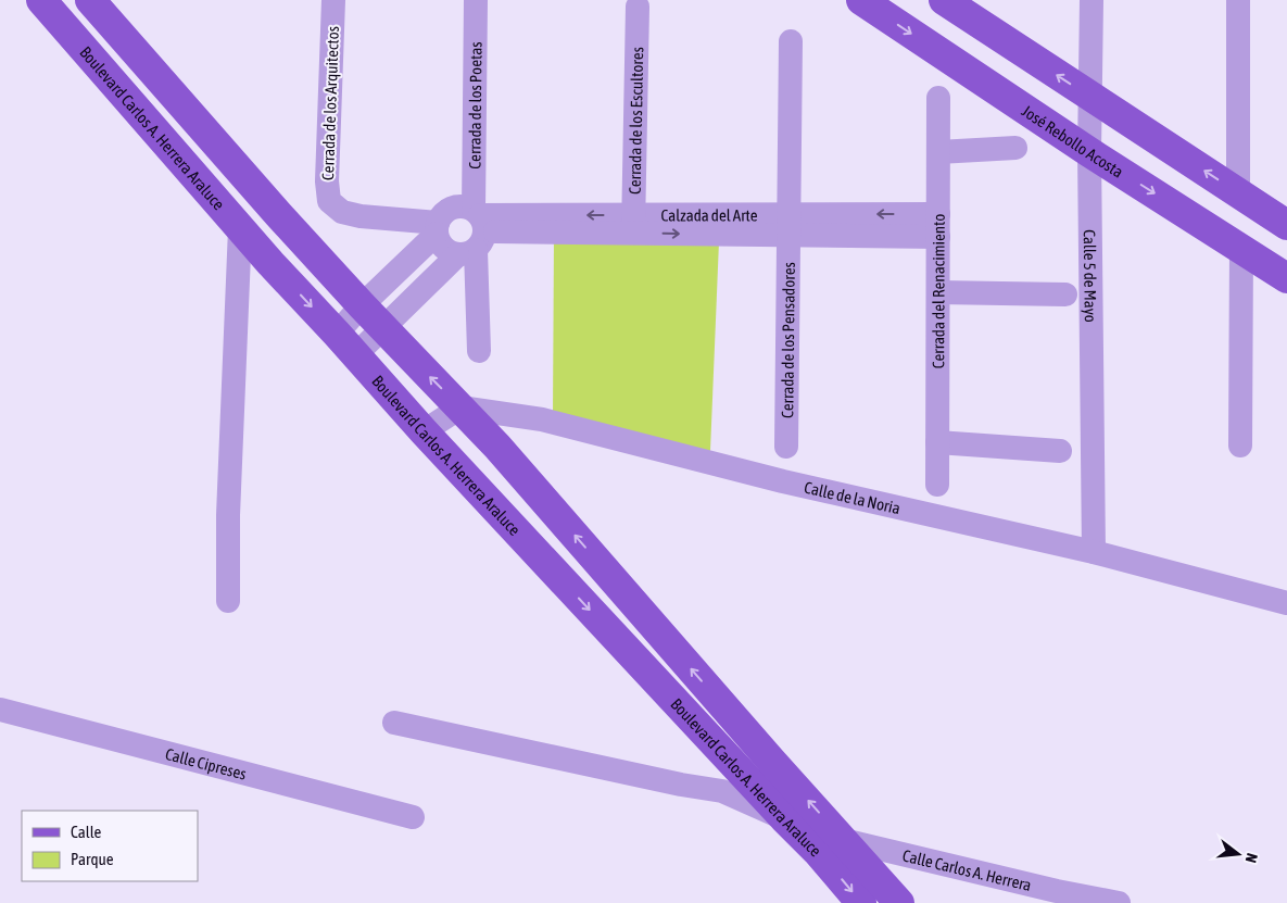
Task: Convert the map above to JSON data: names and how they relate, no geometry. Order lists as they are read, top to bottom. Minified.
{"streets":{"main road":["Boulevard Carlos A. Herrera Araluce","José Rebollo Acosta"],"street":["Cerrada de los Arquitectos","Cerrada de los Poetas","Cerrada de los Escultores","Calzada del Arte","Calle 5 de Mayo","Cerrada del Renacimiento","Cerrada de los Pensadores","Calle de la Noria","Calle Cipreses","Calle Carlos A. Herrera"]},"crossings":[["Cerrada de los Arquitectos","Calzada del Arte"],["Cerrada de los Poetas","Calzada del Arte"],["Cerrada de los Escultores","Calzada del Arte"],["Boulevard Carlos A. Herrera Araluce","Calle de la Noria"],["Boulevard Carlos A. Herrera Araluce","Calle Carlos A. Herrera"],["José Rebollo Acosta","Calle 5 de Mayo"],["Calzada del Arte","Cerrada del Renacimiento"],["Calzada del Arte","Cerrada de los Pensadores"],["Calle 5 de Mayo","Calle de la Noria"]],"legend":["Calle","Parque"],"north":"right"}
